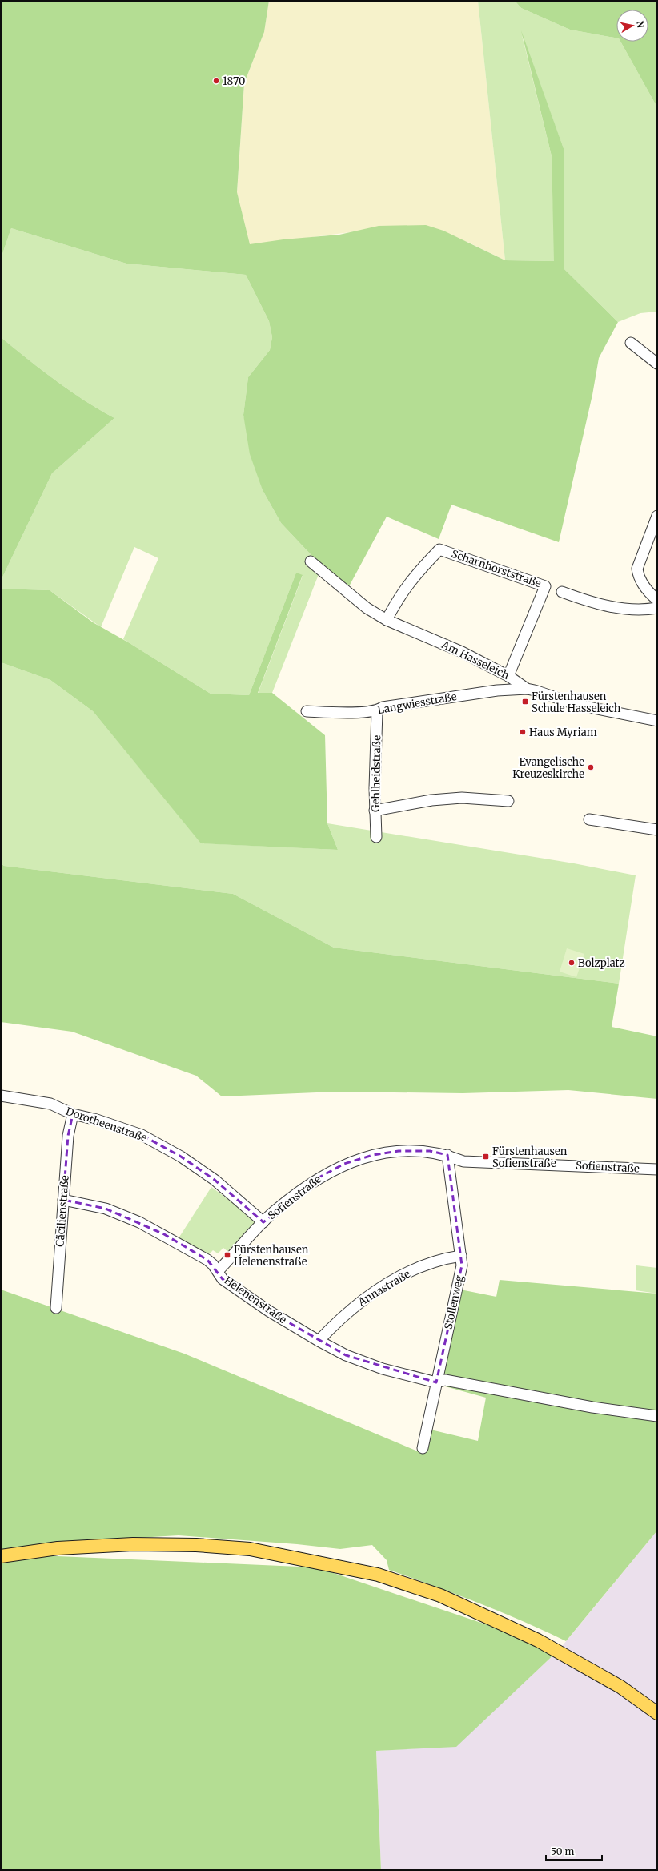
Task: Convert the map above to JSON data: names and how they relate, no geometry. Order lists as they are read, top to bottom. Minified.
{"streets":{"street":["Scharnhorststraße","Am Hasseleich","Langwiesstraße","Gehlheidstraße","Dorotheenstraße","Sofienstraße","Cäcilienstraße","Annastraße","Helenenstraße","Stollenweg"]},"crossings":[["Scharnhorststraße","Am Hasseleich"],["Am Hasseleich","Langwiesstraße"],["Langwiesstraße","Gehlheidstraße"],["Dorotheenstraße","Sofienstraße"],["Dorotheenstraße","Cäcilienstraße"],["Sofienstraße","Helenenstraße"],["Sofienstraße","Stollenweg"],["Cäcilienstraße","Helenenstraße"],["Annastraße","Helenenstraße"],["Annastraße","Stollenweg"],["Helenenstraße","Stollenweg"]],"places":{"other":["1870","Haus Myriam","Evangelische Kreuzeskirche","Bolzplatz"],"transit":["Fürstenhausen Schule Hasseleich","Fürstenhausen Sofienstraße","Fürstenhausen Helenenstraße"]},"scale_bar":"50 m","north":"right"}
